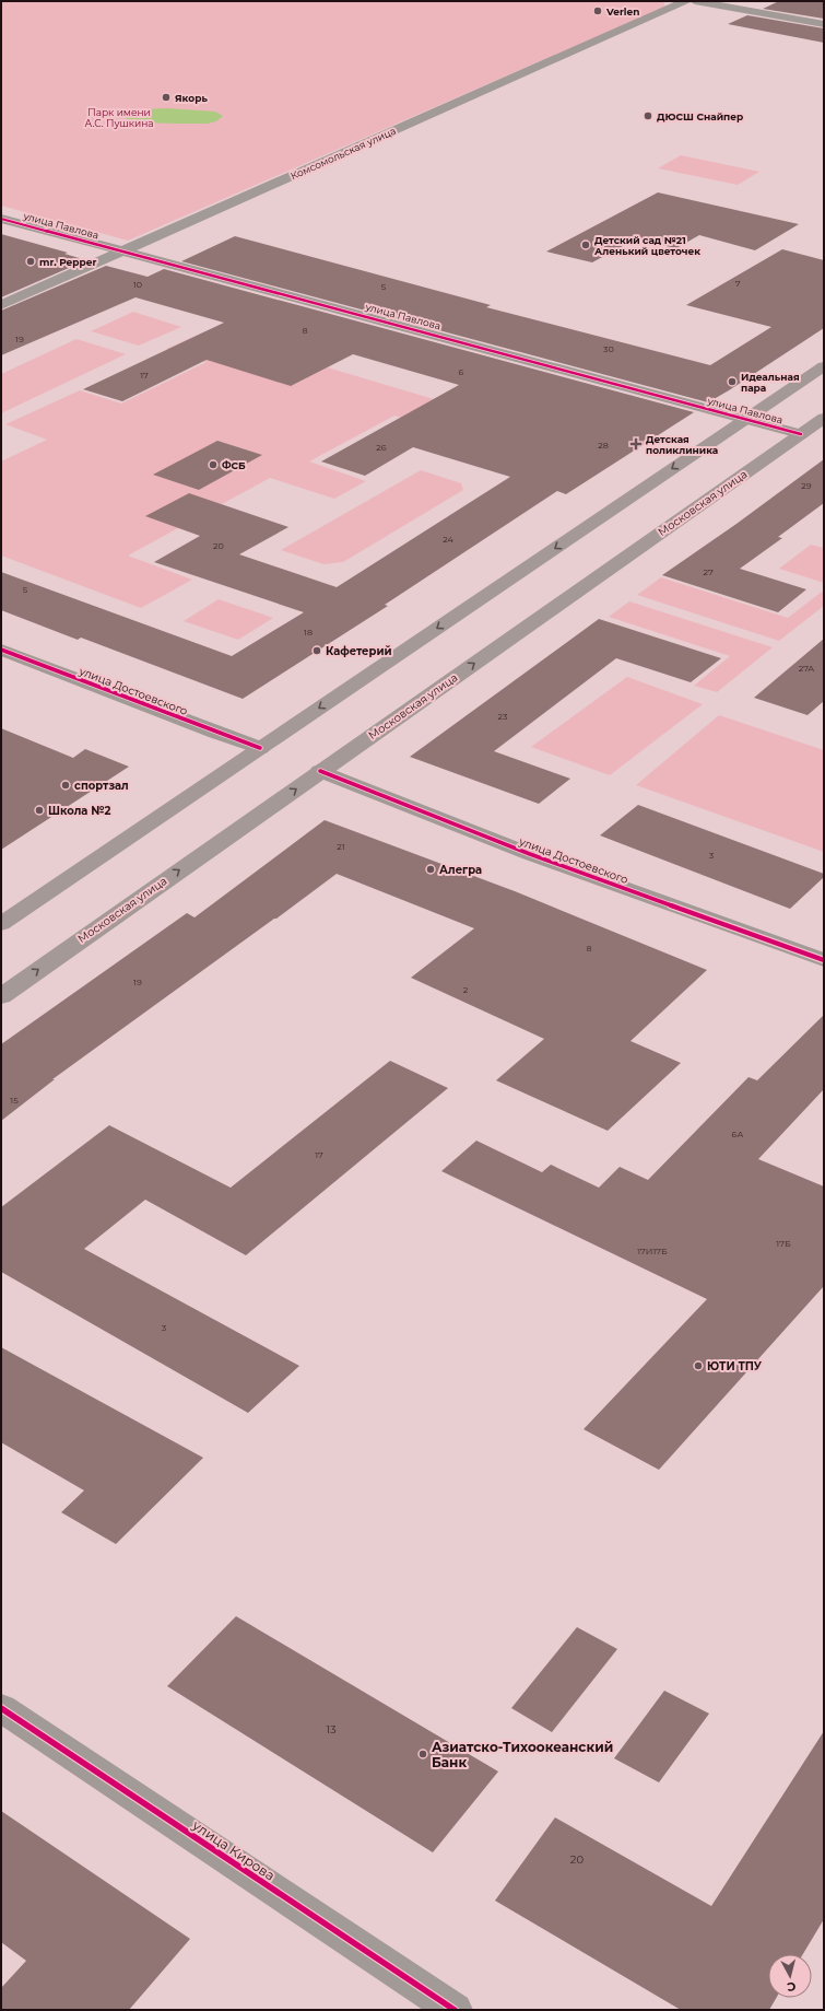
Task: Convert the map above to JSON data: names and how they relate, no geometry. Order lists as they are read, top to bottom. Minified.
{"streets":{"main road":["Московская улица"],"street":["Комсомольская улица","улица Павлова","улица Достоевского","улица Кирова"]},"crossings":[["Комсомольская улица","улица Павлова"],["улица Павлова","Московская улица"],["Московская улица","улица Достоевского"]],"parks":["Парк имени А.С. Пушкина"],"places":{"other":["Verlen","Якорь","ДЮСШ Снайпер","Детский сад №21 Аленький цветочек","mr. Pepper","Идеальная пара","ФСБ","Кафетерий","спортзал","Школа №2","Алегра","ЮТИ ТПУ","Азиатско-Тихоокеанский Банк"],"health":["Детская поликлиника"]},"house_numbers":["7","10","5","8","19","30","6","17","28","26","29","24","20","27","5","18","27А","23","21","3","8","19","2","15","6А","17","17Б","17И17Б","3","13","20"],"north":"bottom"}
